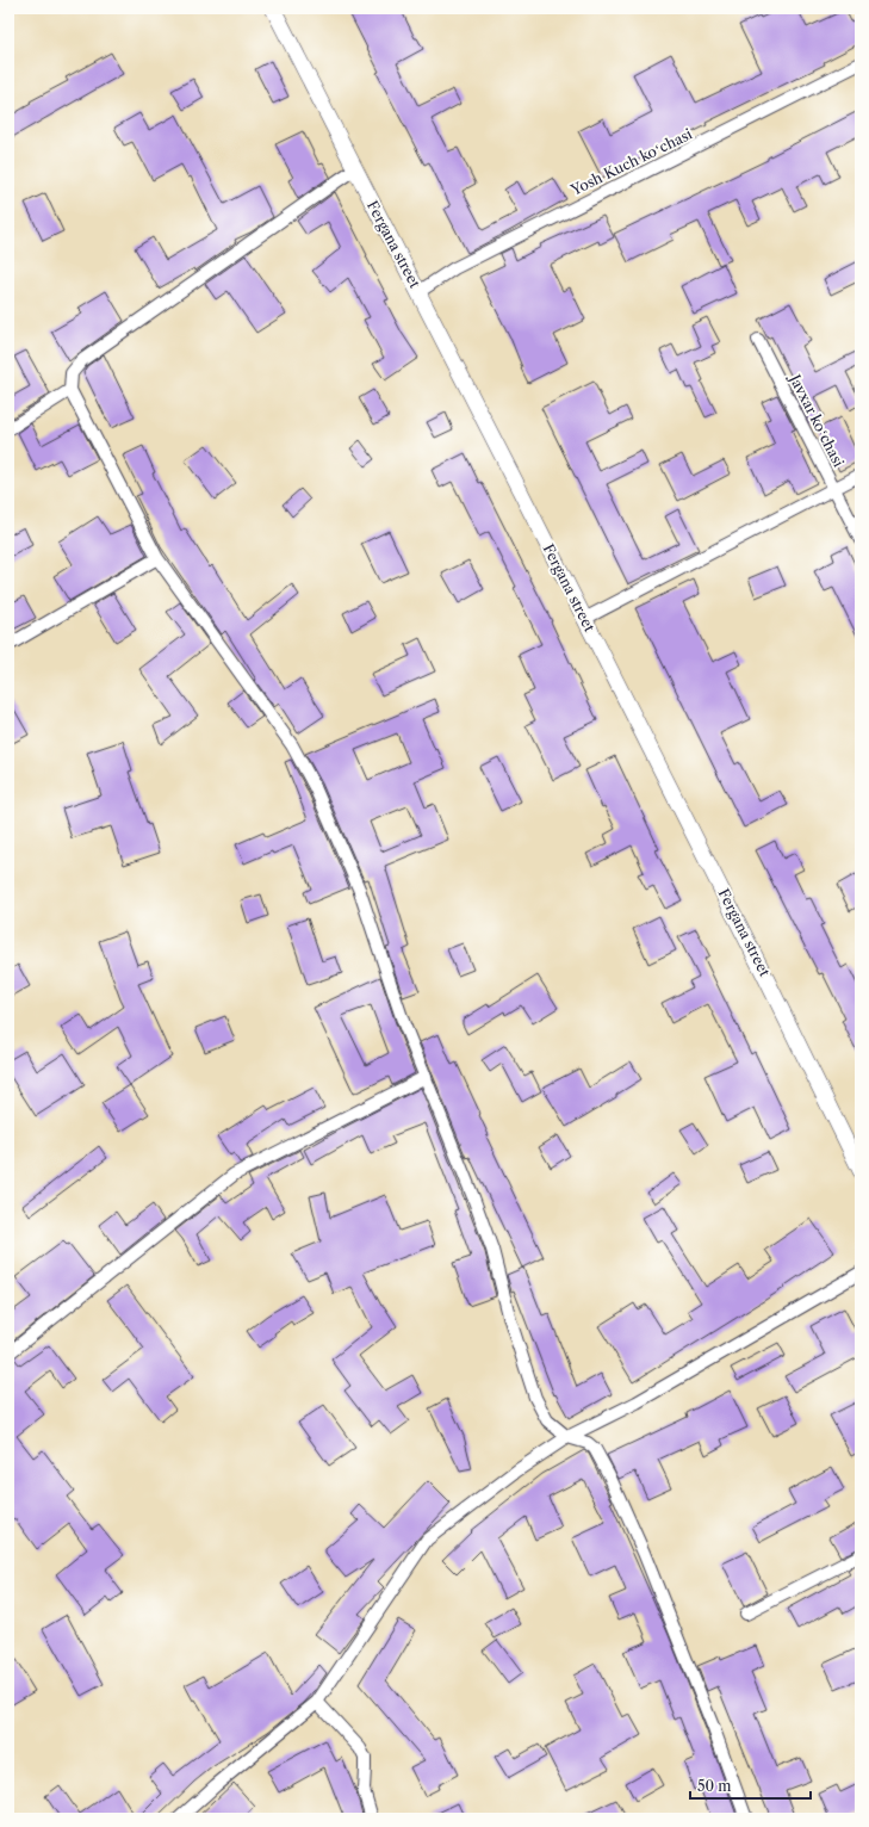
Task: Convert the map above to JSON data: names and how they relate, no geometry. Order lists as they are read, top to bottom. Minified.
{"streets":{"street":["Yosh Kuch koʻchasi","Fergana street","Javxar koʻchasi"]},"crossings":[["Yosh Kuch koʻchasi","Fergana street"]],"scale_bar":"50 m"}
